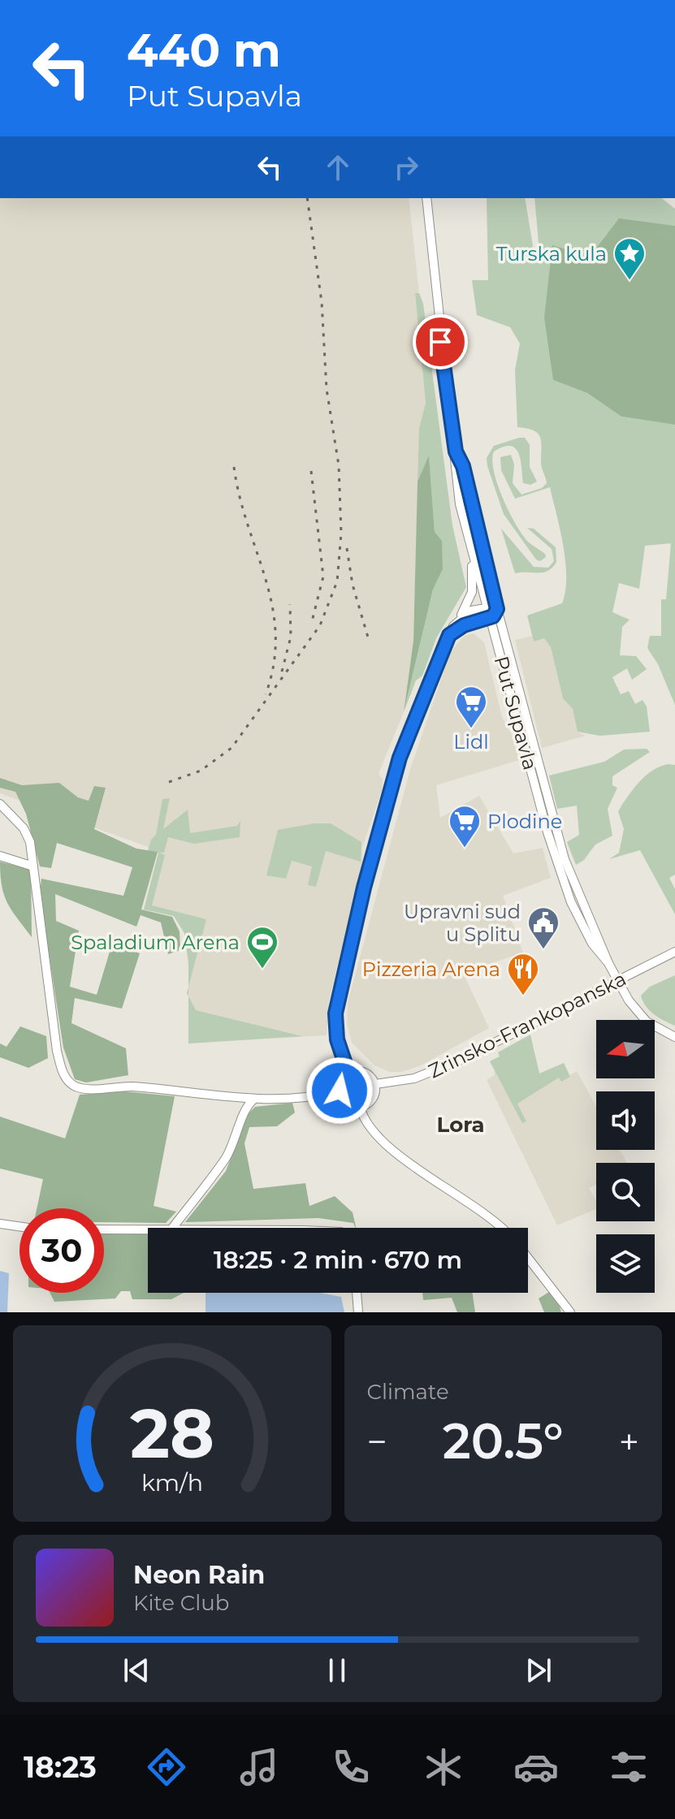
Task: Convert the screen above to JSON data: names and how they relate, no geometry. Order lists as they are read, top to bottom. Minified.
{"streets":{"street":["Put Supavla","Zrinsko-Frankopanska"]},"crossings":[["Put Supavla","Zrinsko-Frankopanska"]],"districts":["Lora"],"places":{"place":["Turska kula"],"supermarket":["Lidl","Plodine"],"public building":["Upravni sud u Splitu"],"sports":["Spaladium Arena"],"restaurant":["Pizzeria Arena"]},"north":"left","page":{"turn":["440 m","Put Supavla"],"limit":"30","trip":"18:25 · 2 min · 670 m","tile":"Climate","heat":["−","20.5°","+"],"song":["Neon Rain","Kite Club"],"tabs":"18:23","gauge":["28","km/h"]}}
